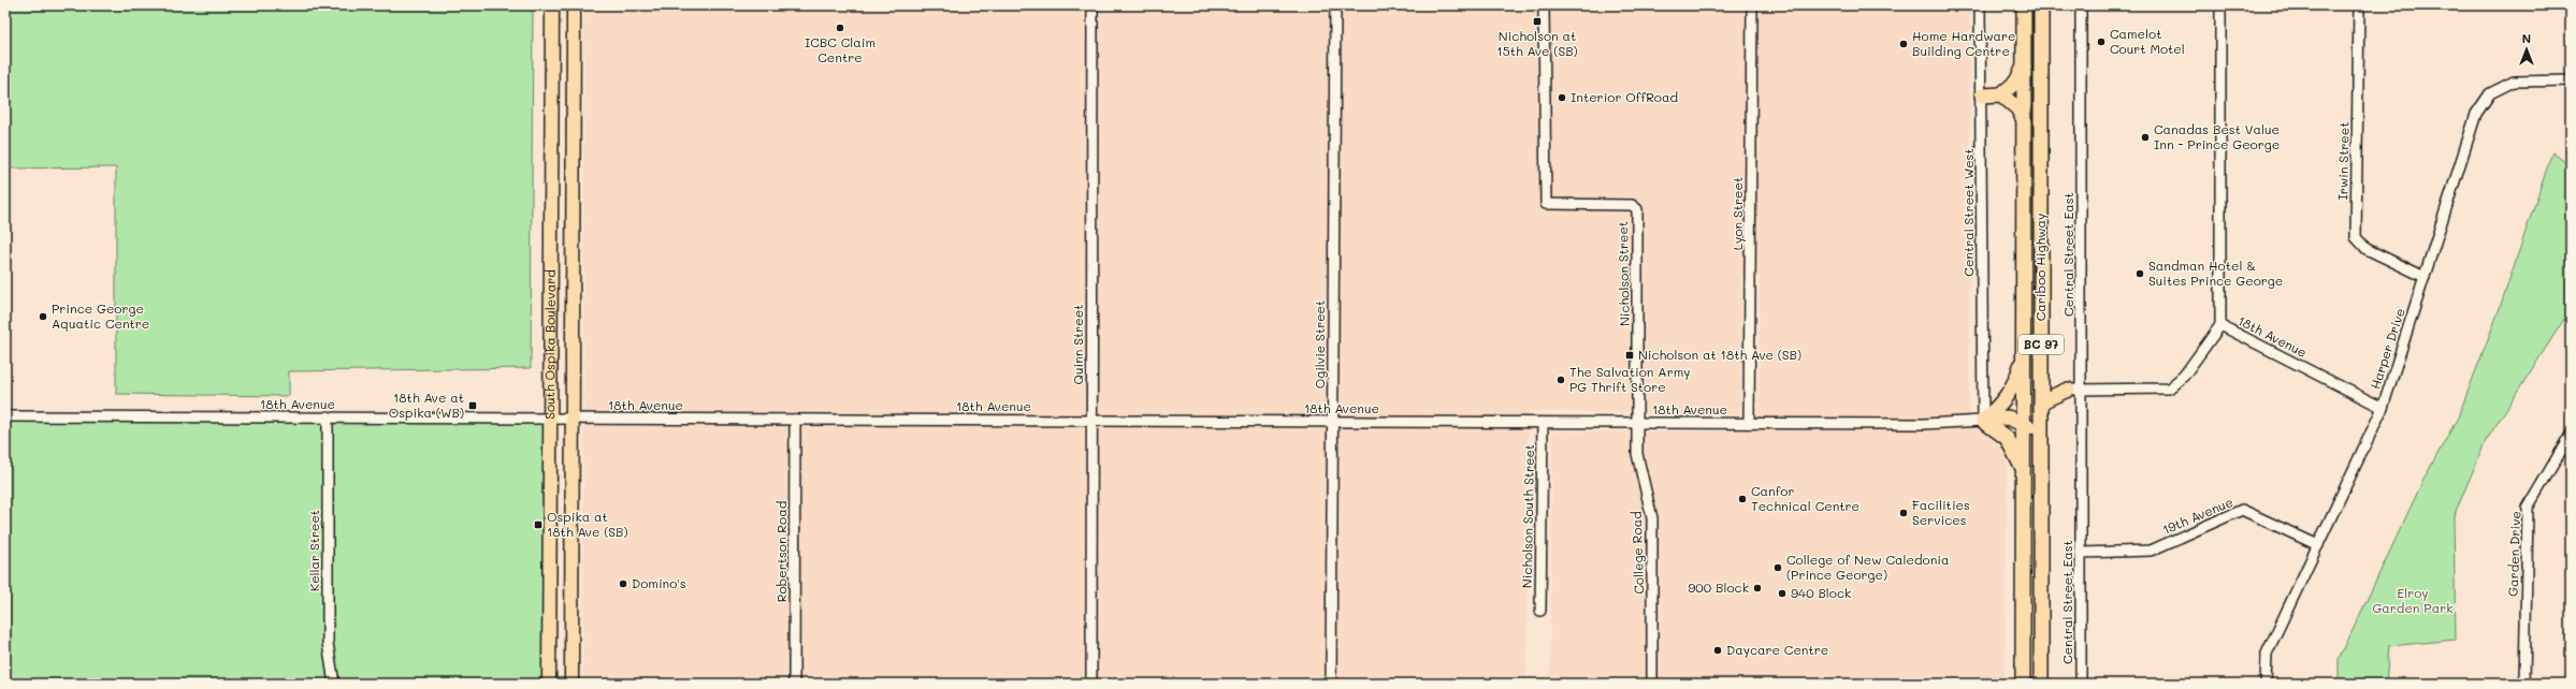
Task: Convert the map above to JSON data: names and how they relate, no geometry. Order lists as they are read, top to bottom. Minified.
{"streets":{"highway":["Cariboo Highway","BC 97"],"main road":["South Ospika Boulevard"],"street":["Irwin Street","Central Street West","Lyon Street","Central Street East","Nicholson Street","18th Avenue","Quinn Street","Ogilvie Street","Harper Drive","Nicholson South Street","19th Avenue","Kellar Street","Robertson Road","College Road","Garden Drive"]},"crossings":[["Irwin Street","Harper Drive"],["Central Street West","18th Avenue"],["Lyon Street","18th Avenue"],["Central Street East","18th Avenue"],["Central Street East","19th Avenue"],["Nicholson Street","18th Avenue"],["Nicholson Street","College Road"],["18th Avenue","South Ospika Boulevard"],["18th Avenue","Quinn Street"],["18th Avenue","Ogilvie Street"],["18th Avenue","Harper Drive"],["18th Avenue","Nicholson South Street"],["18th Avenue","Kellar Street"],["18th Avenue","Robertson Road"],["18th Avenue","College Road"],["Harper Drive","19th Avenue"]],"parks":["Elroy Garden Park"],"places":{"transit":["Nicholson at 15th Ave (SB)","Nicholson at 18th Ave (SB)","18th Ave at Ospika (WB)","Ospika at 18th Ave (SB)"],"other":["ICBC Claim Centre","Camelot Court Motel","Home Hardware Building Centre","Interior OffRoad","Canadas Best Value Inn - Prince George","Sandman Hotel & Suites Prince George","Prince George Aquatic Centre","The Salvation Army PG Thrift Store","Canfor Technical Centre","Facilities Services","College of New Caledonia (Prince George)","Domino's","900 Block","940 Block","Daycare Centre"]},"north":"top"}
